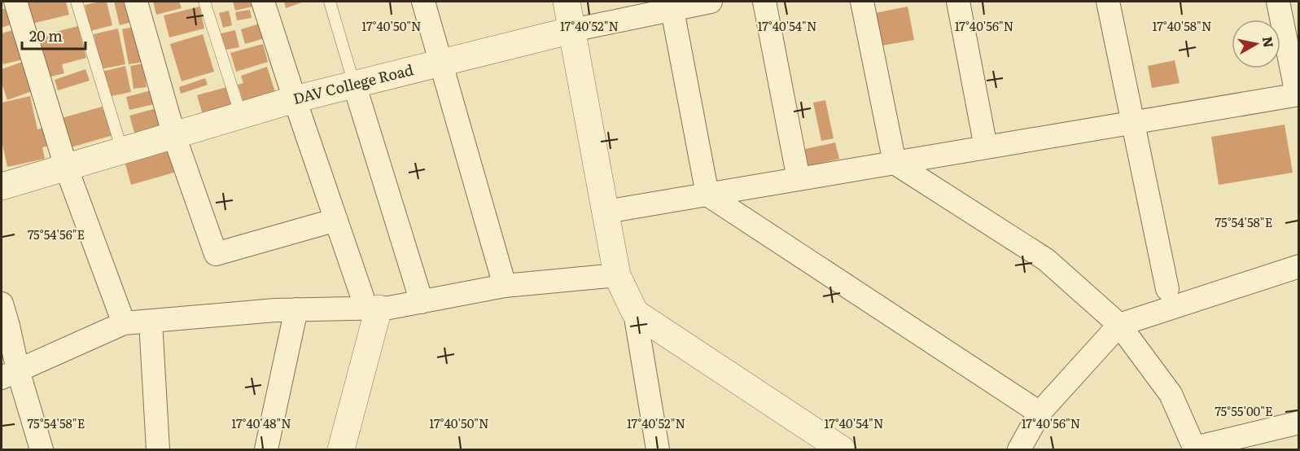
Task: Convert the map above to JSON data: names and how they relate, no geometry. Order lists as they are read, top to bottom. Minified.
{"streets":{"street":["DAV College Road"]},"scale_bar":"20 m","north":"right","coordinates":["17°40'50\"N","17°40'52\"N","17°40'54\"N","17°40'56\"N","17°40'58\"N","75°54'58\"E","75°54'56\"E","75°55'00\"E","17°40'48\"N"]}
